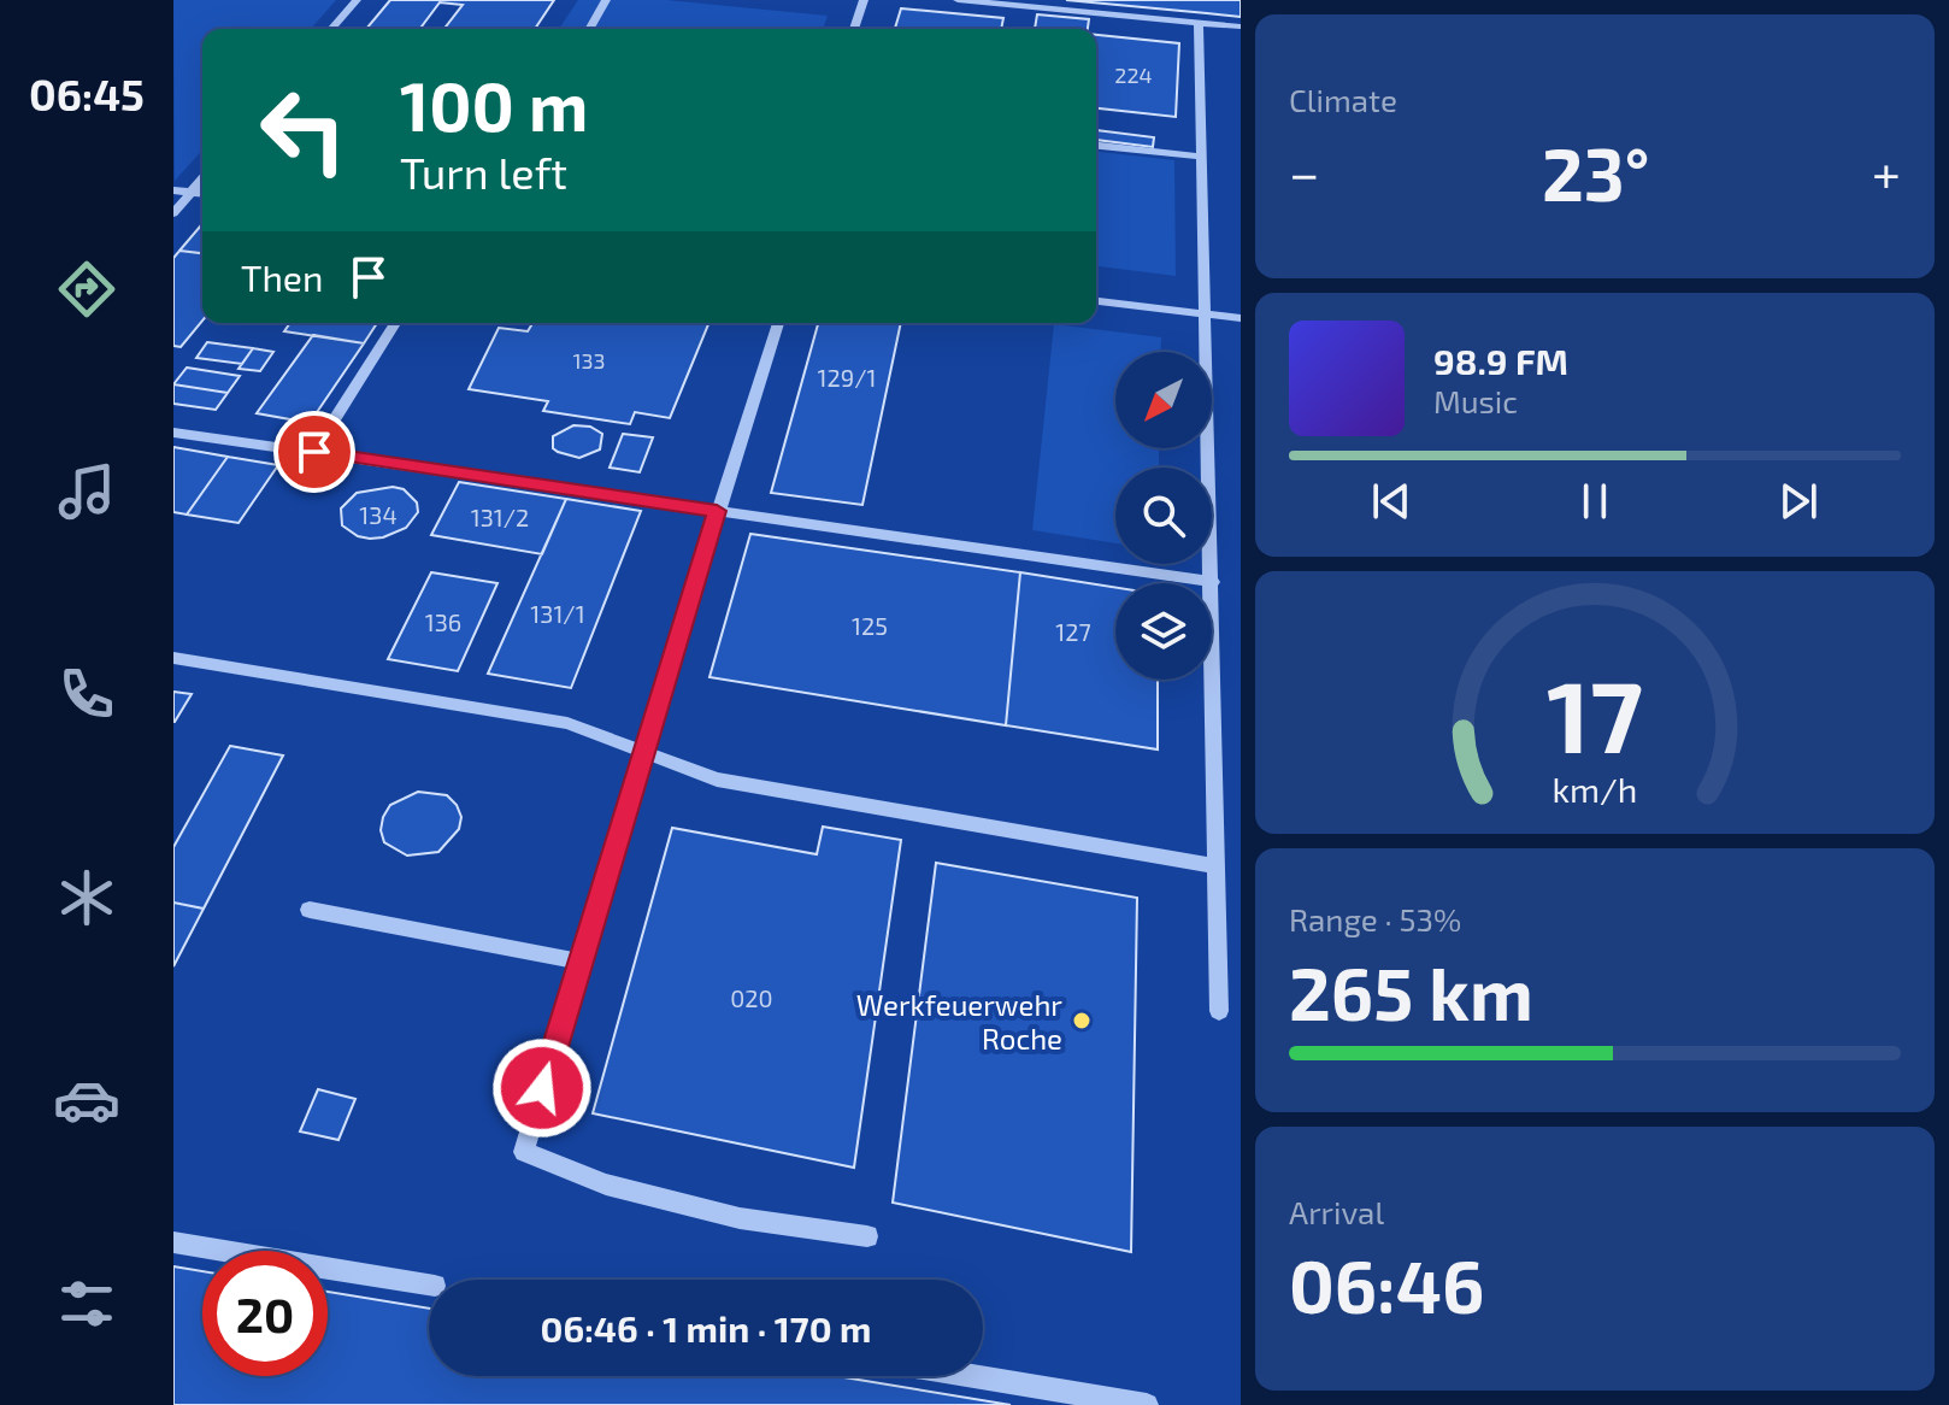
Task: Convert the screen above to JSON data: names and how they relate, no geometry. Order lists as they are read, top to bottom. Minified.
{"places":["Werkfeuerwehr Roche"],"house_numbers":["224","133","129/1","134","131/2","131/1","136","125","127","020"],"north":"bottom left","page":{"tabs":"06:45","tile":["Climate",["Range · 53%","265 km"],["Arrival","06:46"]],"turn":["100 m","Turn left"],"heat":["−","23°","+"],"then":"Then","song":["98.9 FM","Music"],"limit":"20","trip":"06:46 · 1 min · 170 m","gauge":["17","km/h"]}}
